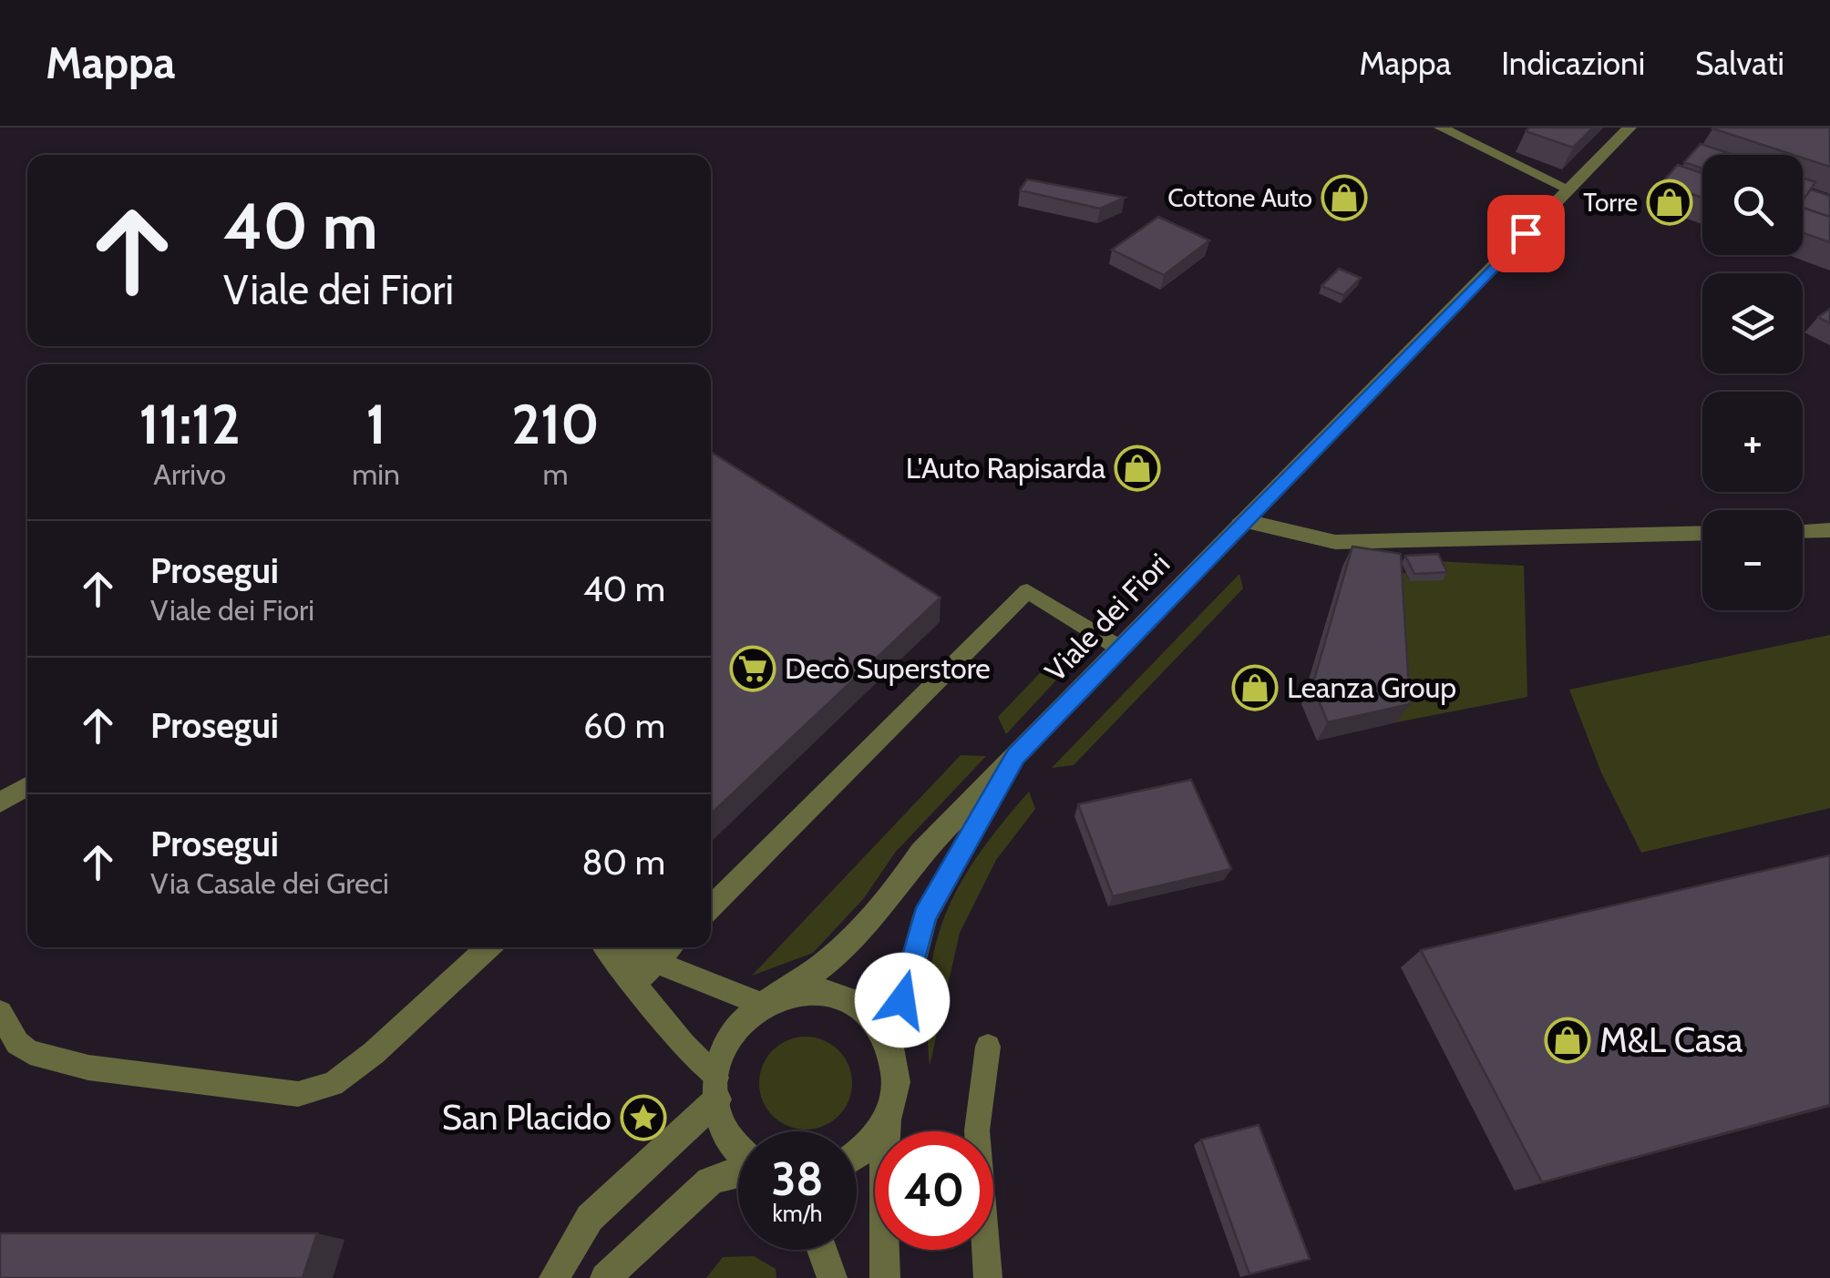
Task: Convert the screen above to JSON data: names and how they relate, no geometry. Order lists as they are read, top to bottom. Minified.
{"streets":{"street":["Viale dei Fiori"]},"places":{"shop":["Cottone Auto","Torre","L'Auto Rapisarda","Leanza Group","M&L Casa"],"supermarket":["Decò Superstore"],"place":["San Placido"]},"page":{"header":"Mappa","nav":["Mappa","Indicazioni","Salvati"],"map_buttons":["+","−"],"turn":["40 m","Viale dei Fiori"],"eta":["11:12","Arrivo","1","min","210","m"],"list":[{"name":"Prosegui","note":"Viale dei Fiori","value":"40 m"},{"name":"Prosegui","value":"60 m"},{"name":"Prosegui","note":"Via Casale dei Greci","value":"80 m"}],"speed":"38 km/h","limit":"40"}}
